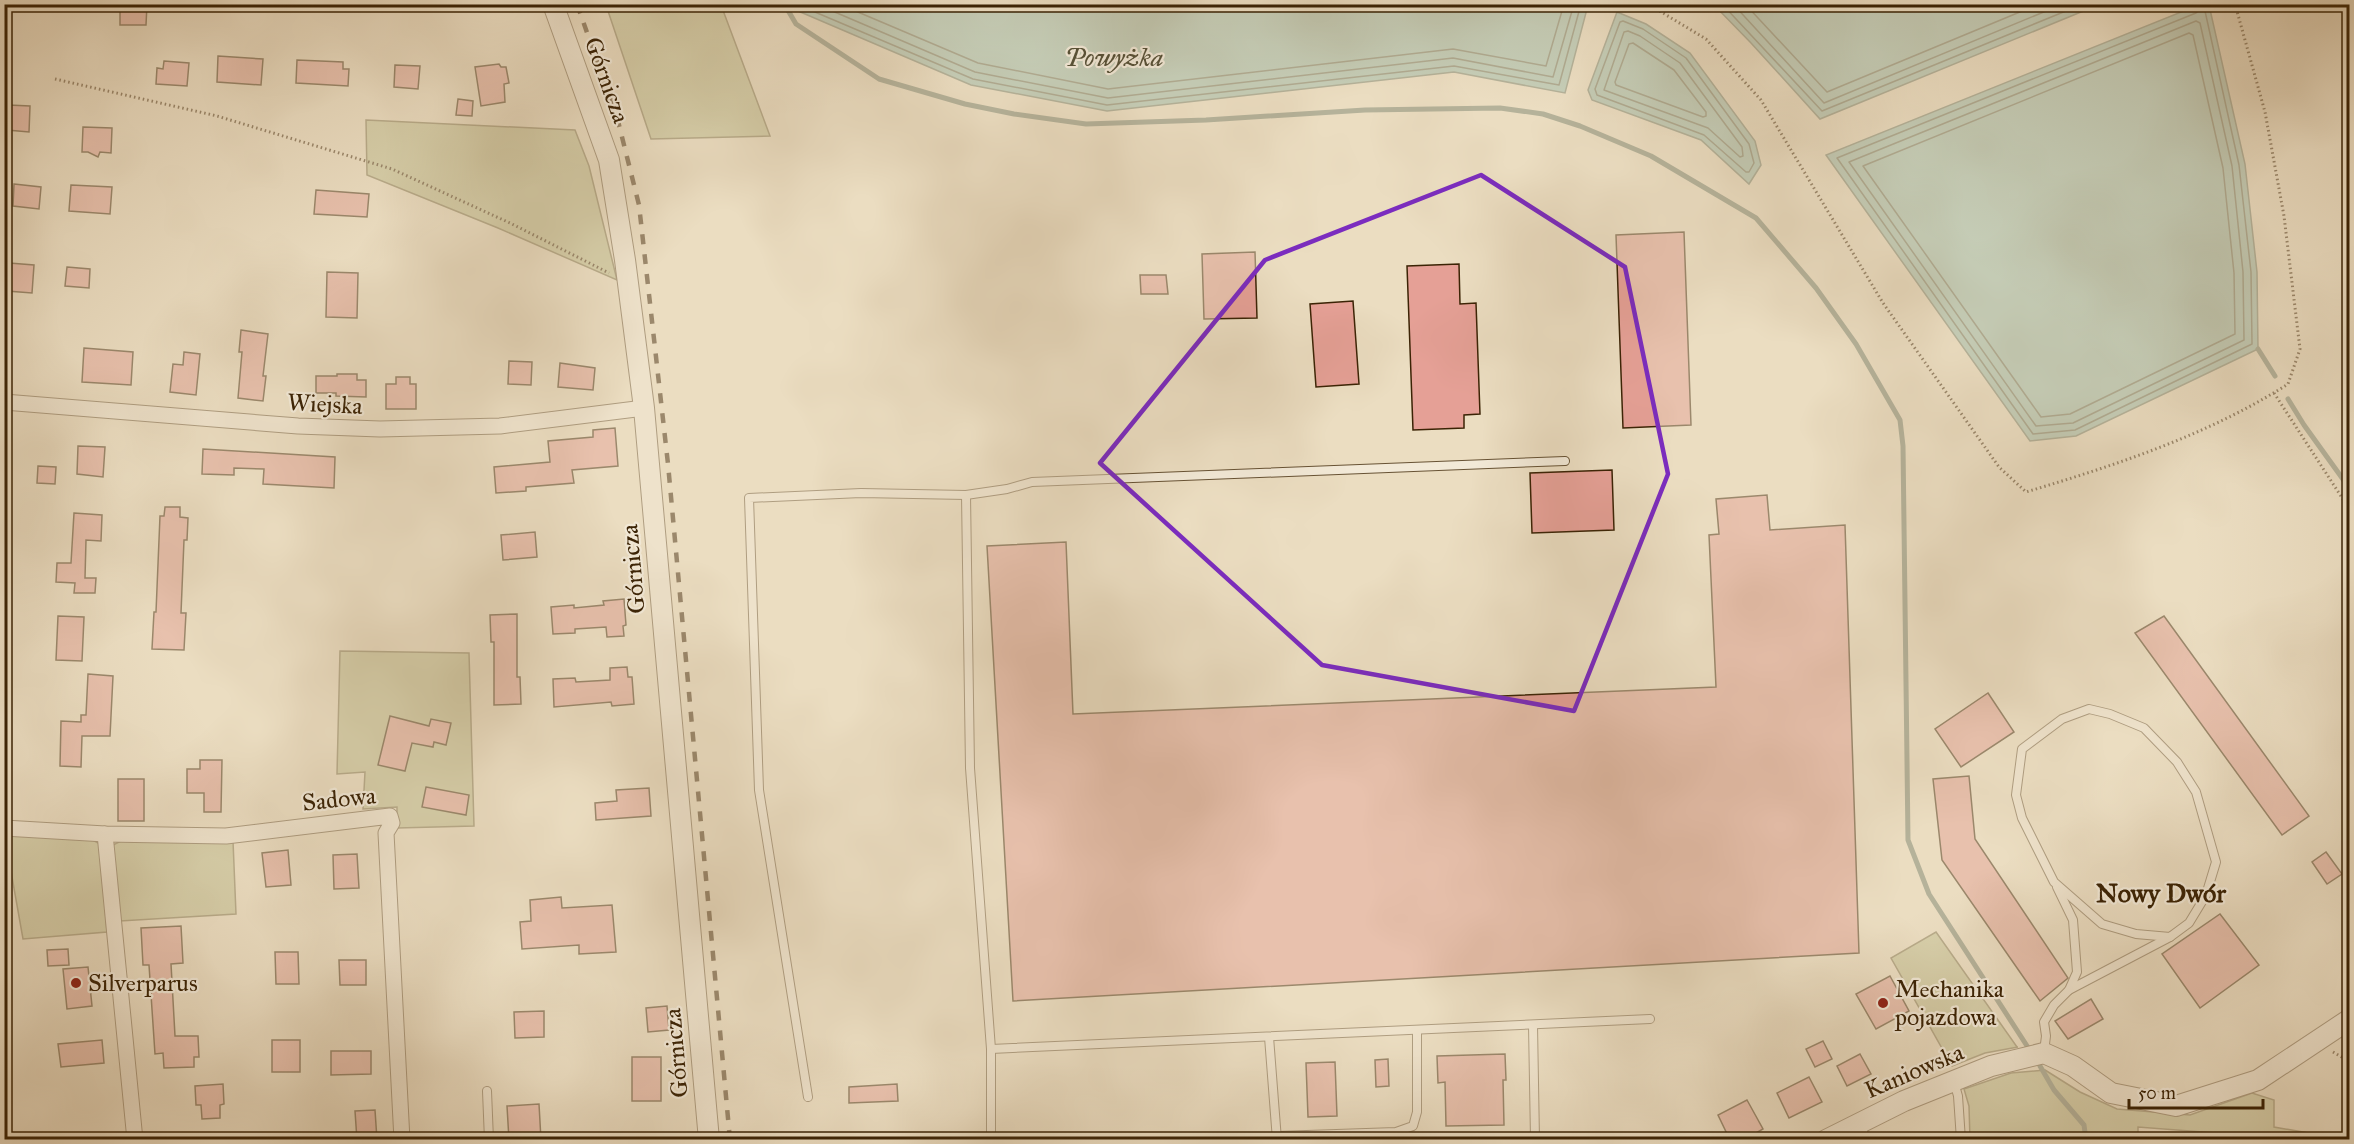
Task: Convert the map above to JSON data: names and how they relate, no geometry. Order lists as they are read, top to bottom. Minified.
{"streets":{"street":["Górnicza","Wiejska","Sadowa","Kaniowska"]},"crossings":[["Górnicza","Wiejska"]],"districts":["Nowy Dwór"],"water":["Powyżka"],"places":["Silverparus","Mechanika pojazdowa"],"scale_bar":"50 m"}
